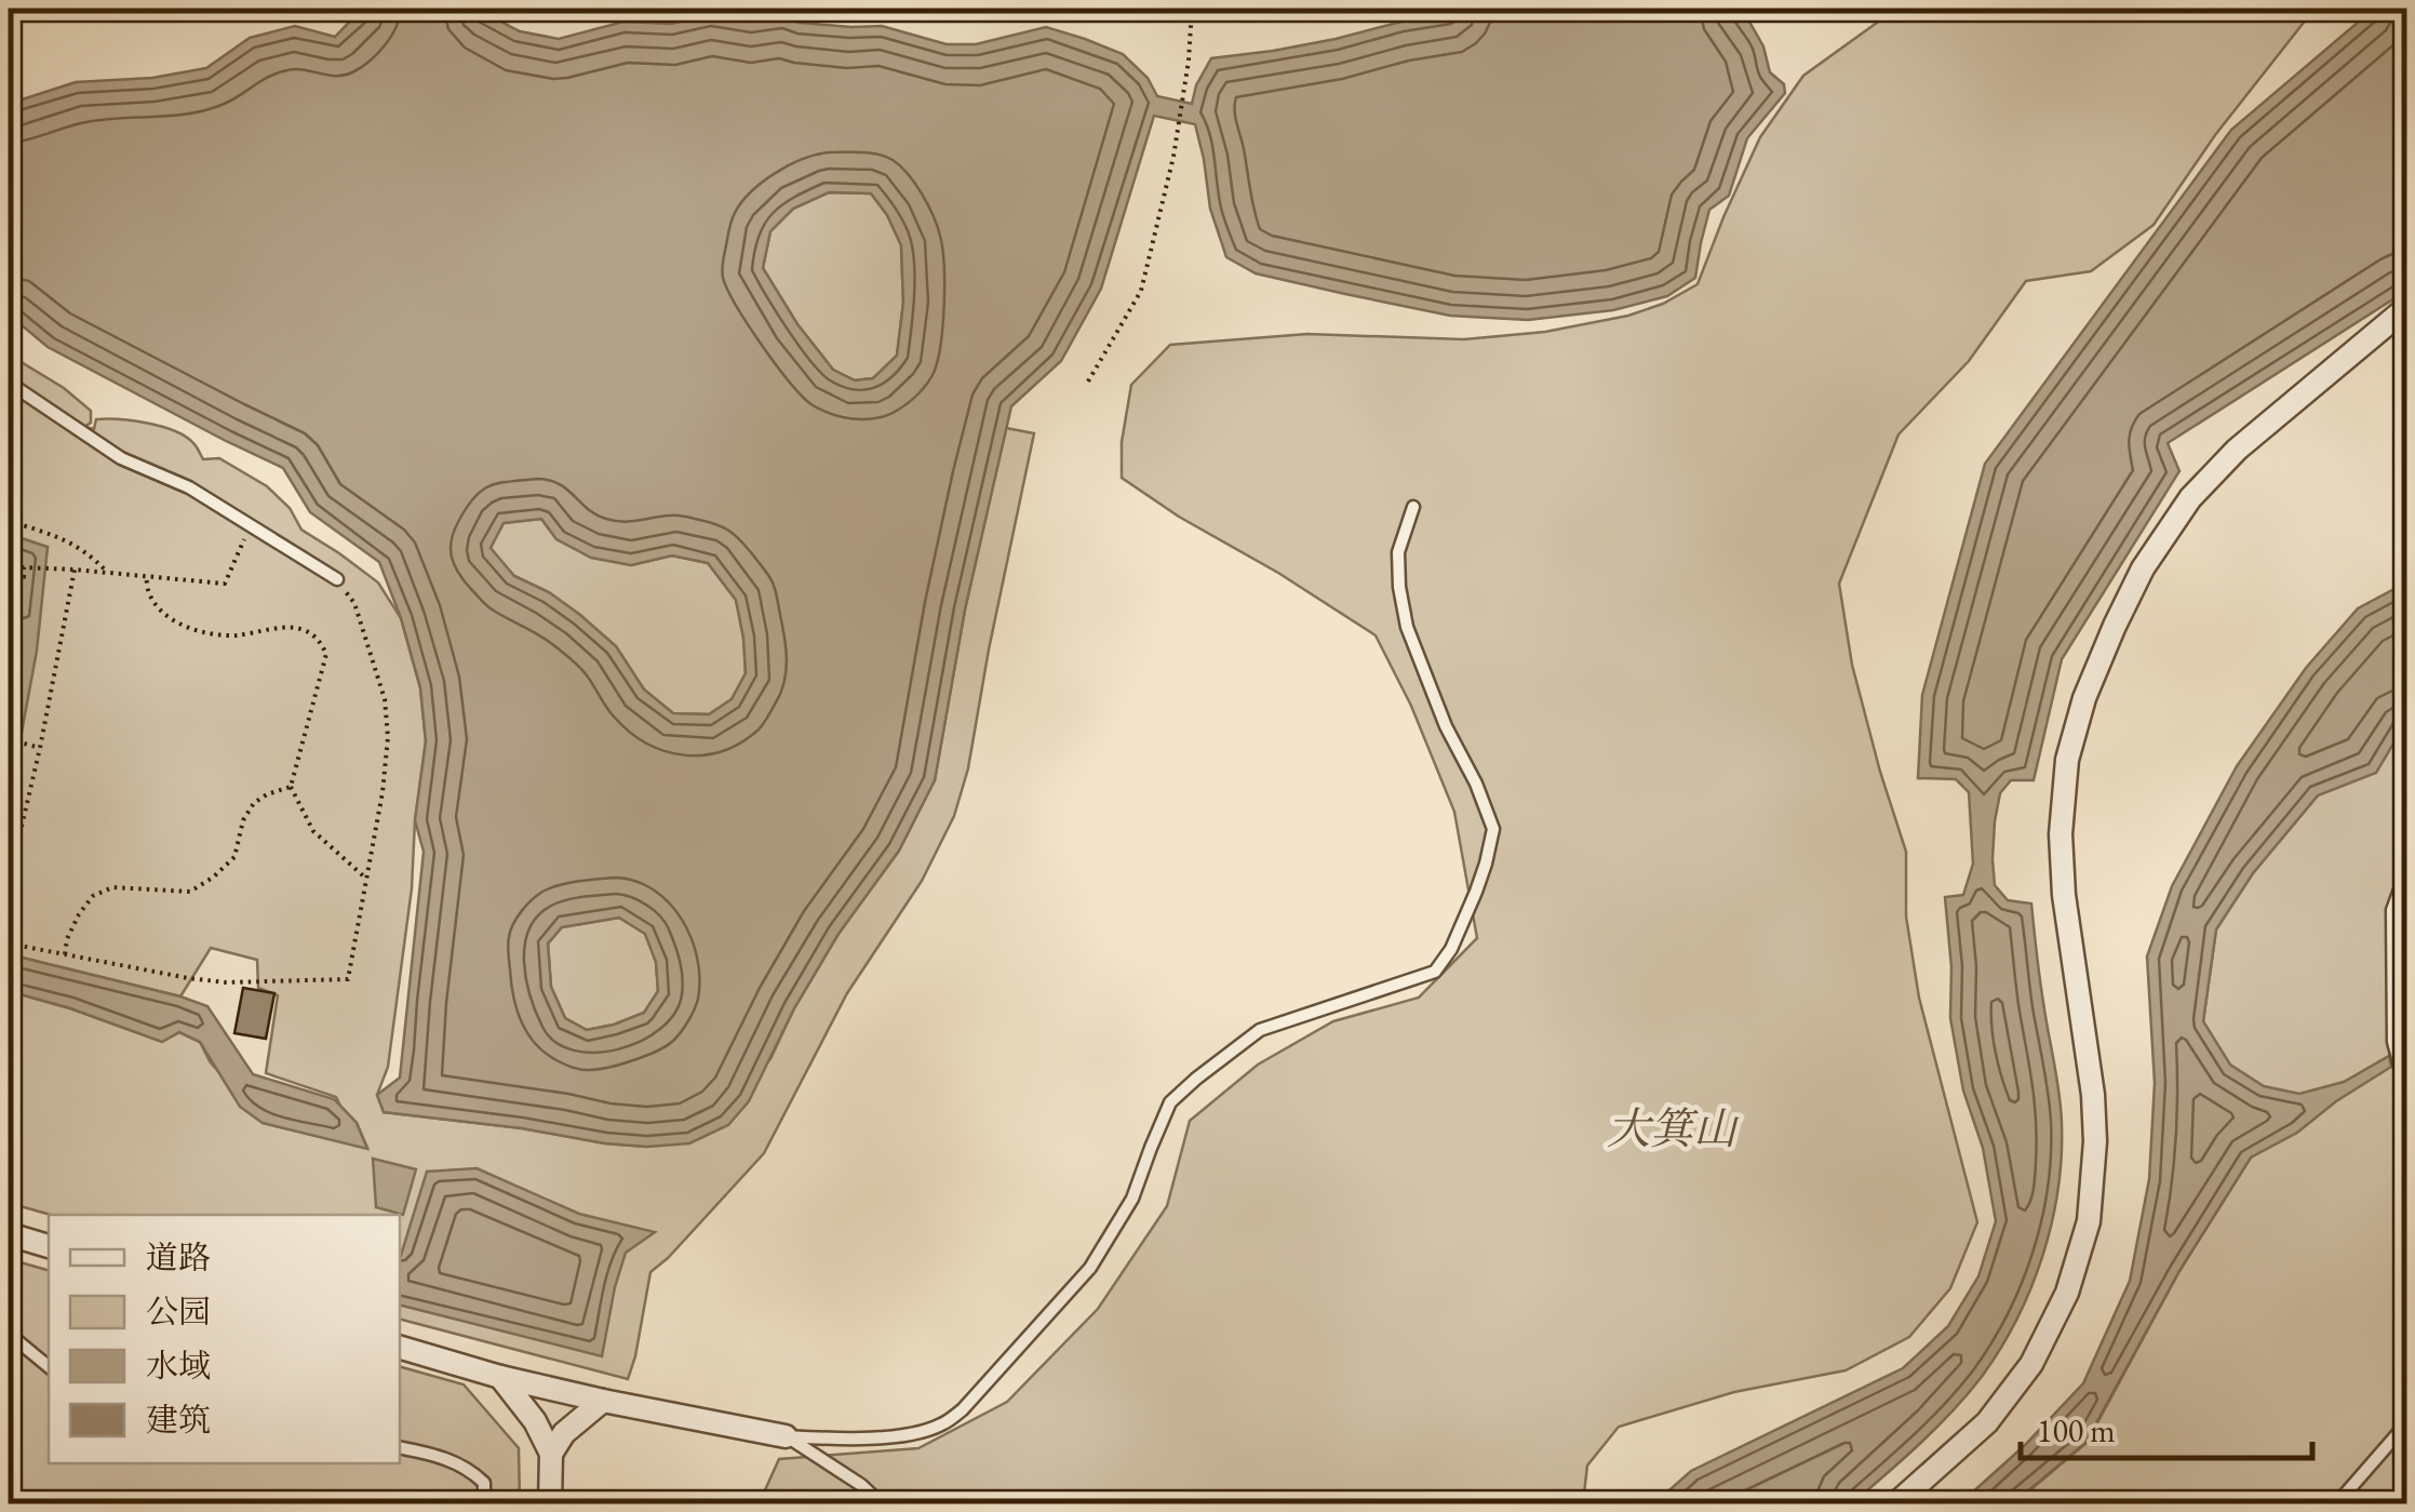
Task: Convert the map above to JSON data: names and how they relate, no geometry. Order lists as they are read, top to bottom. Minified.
{"parks":["大箕山"],"legend":["道路","公园","水域","建筑"],"scale_bar":"100 m"}
